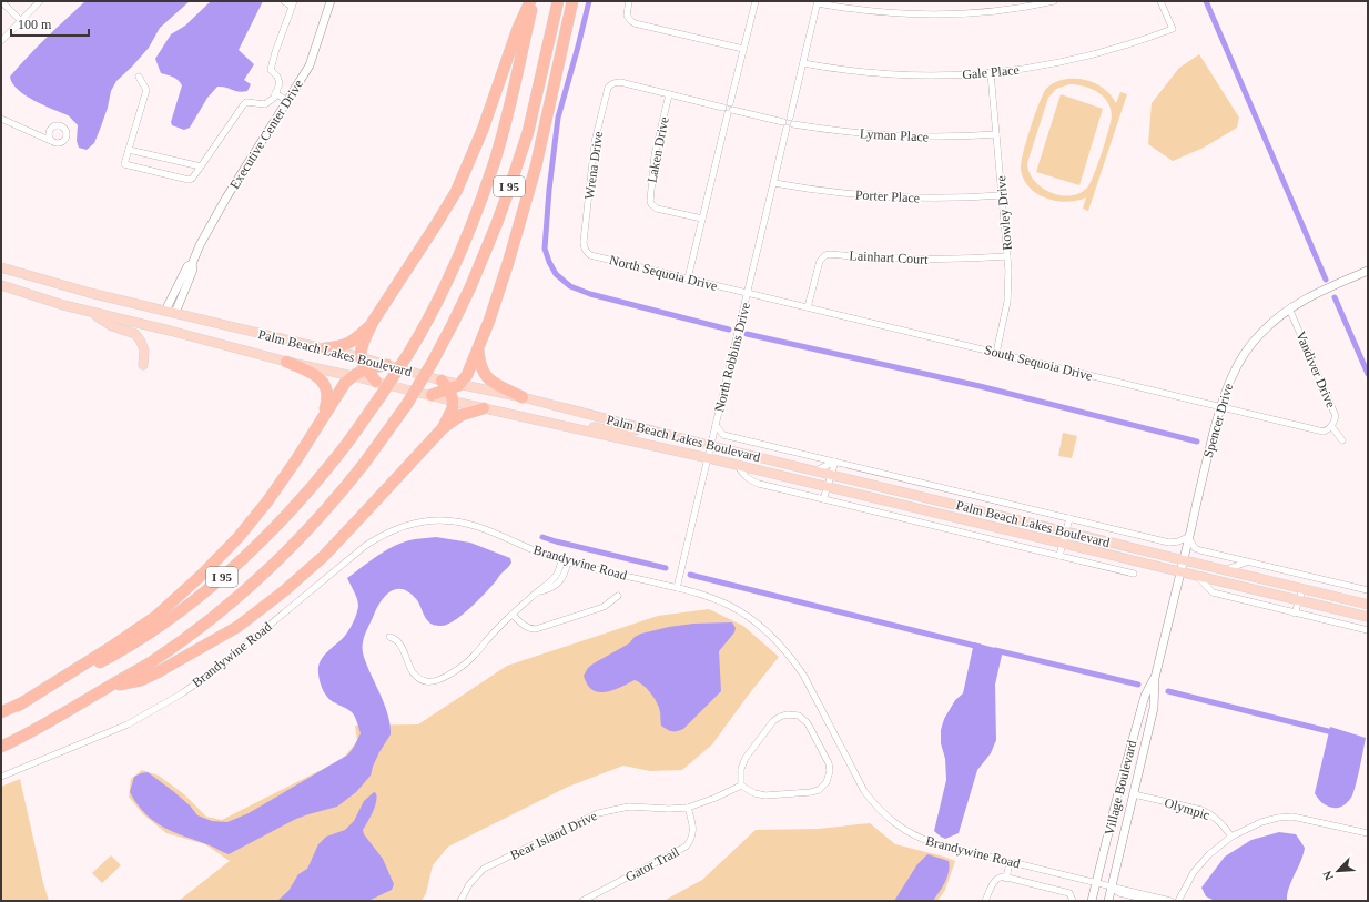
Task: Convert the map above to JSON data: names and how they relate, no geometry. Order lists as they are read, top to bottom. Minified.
{"streets":{"highway":["I 95"],"main road":["Palm Beach Lakes Boulevard"],"street":["Gale Place","Executive Center Drive","Lyman Place","Laken Drive","Wrena Drive","Porter Place","Rowley Drive","Lainhart Court","North Sequoia Drive","North Robbins Drive","South Sequoia Drive","Vandiver Drive","Spencer Drive","Brandywine Road","Village Boulevard","Olympic","Bear Island Drive","Gator Trail"]},"crossings":[["Gale Place","Rowley Drive"],["Executive Center Drive","Palm Beach Lakes Boulevard"],["Lyman Place","Laken Drive"],["Lyman Place","Wrena Drive"],["Lyman Place","Rowley Drive"],["Lyman Place","North Robbins Drive"],["Wrena Drive","North Sequoia Drive"],["Porter Place","Rowley Drive"],["Porter Place","North Robbins Drive"],["Rowley Drive","Lainhart Court"],["Rowley Drive","South Sequoia Drive"],["Lainhart Court","South Sequoia Drive"],["North Sequoia Drive","North Robbins Drive"],["North Sequoia Drive","South Sequoia Drive"],["Palm Beach Lakes Boulevard","North Robbins Drive"],["Palm Beach Lakes Boulevard","Spencer Drive"],["Palm Beach Lakes Boulevard","Village Boulevard"],["North Robbins Drive","South Sequoia Drive"],["North Robbins Drive","Brandywine Road"],["South Sequoia Drive","Vandiver Drive"],["South Sequoia Drive","Spencer Drive"],["Vandiver Drive","Spencer Drive"],["Spencer Drive","Village Boulevard"],["Brandywine Road","Village Boulevard"],["Village Boulevard","Olympic"],["Bear Island Drive","Gator Trail"]],"scale_bar":"100 m","north":"bottom left"}
